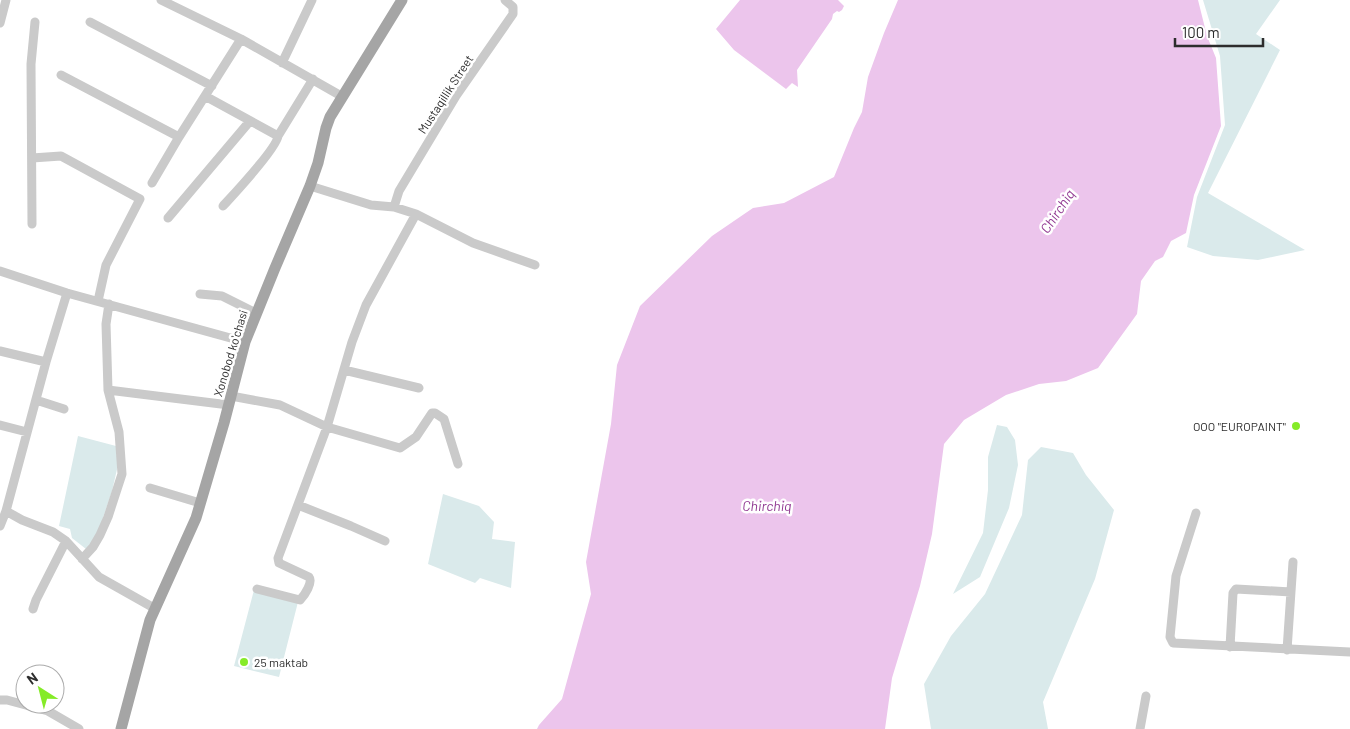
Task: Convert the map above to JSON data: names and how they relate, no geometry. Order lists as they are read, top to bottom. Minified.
{"streets":{"main road":["Xonobod koʻchasi"],"street":["Mustaqillik Street"]},"water":["Chirchiq"],"places":["OOO \"EUROPAINT\"","25 maktab"],"scale_bar":"100 m","north":"top left"}
